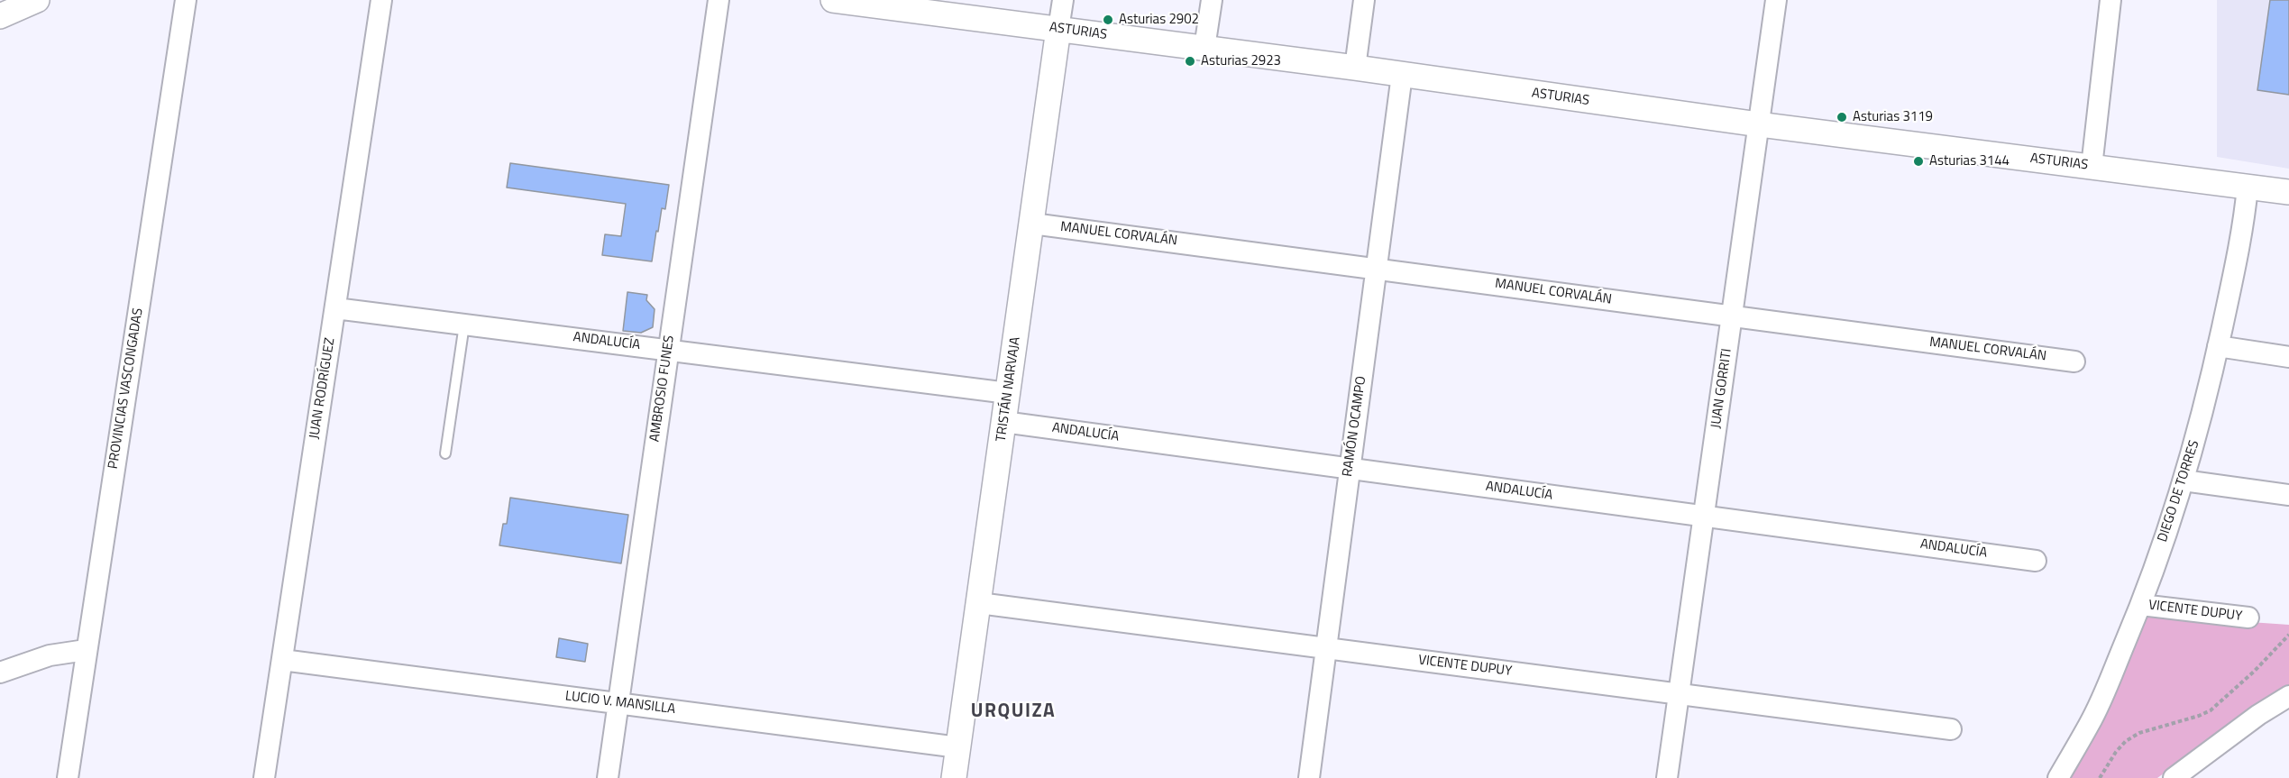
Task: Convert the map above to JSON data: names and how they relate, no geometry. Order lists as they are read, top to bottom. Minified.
{"streets":{"street":["ASTURIAS","MANUEL CORVALÁN","ANDALUCÍA","PROVINCIAS VASCONGADAS","JUAN RODRÍGUEZ","AMBROSIO FUNES","JUAN GORRITI","TRISTÁN NARVAJA","RAMÓN OCAMPO","DIEGO DE TORRES","VICENTE DUPUY","LUCIO V. MANSILLA"]},"crossings":[["ASTURIAS","JUAN GORRITI"],["ASTURIAS","TRISTÁN NARVAJA"],["ASTURIAS","RAMÓN OCAMPO"],["ASTURIAS","DIEGO DE TORRES"],["MANUEL CORVALÁN","JUAN GORRITI"],["MANUEL CORVALÁN","TRISTÁN NARVAJA"],["MANUEL CORVALÁN","RAMÓN OCAMPO"],["ANDALUCÍA","JUAN RODRÍGUEZ"],["ANDALUCÍA","AMBROSIO FUNES"],["ANDALUCÍA","JUAN GORRITI"],["ANDALUCÍA","TRISTÁN NARVAJA"],["ANDALUCÍA","RAMÓN OCAMPO"],["JUAN RODRÍGUEZ","LUCIO V. MANSILLA"],["AMBROSIO FUNES","LUCIO V. MANSILLA"],["JUAN GORRITI","VICENTE DUPUY"],["TRISTÁN NARVAJA","VICENTE DUPUY"],["TRISTÁN NARVAJA","LUCIO V. MANSILLA"],["RAMÓN OCAMPO","VICENTE DUPUY"],["DIEGO DE TORRES","VICENTE DUPUY"]],"districts":["URQUIZA"],"places":["Asturias 2902","Asturias 2923","Asturias 3119","Asturias 3144"]}
